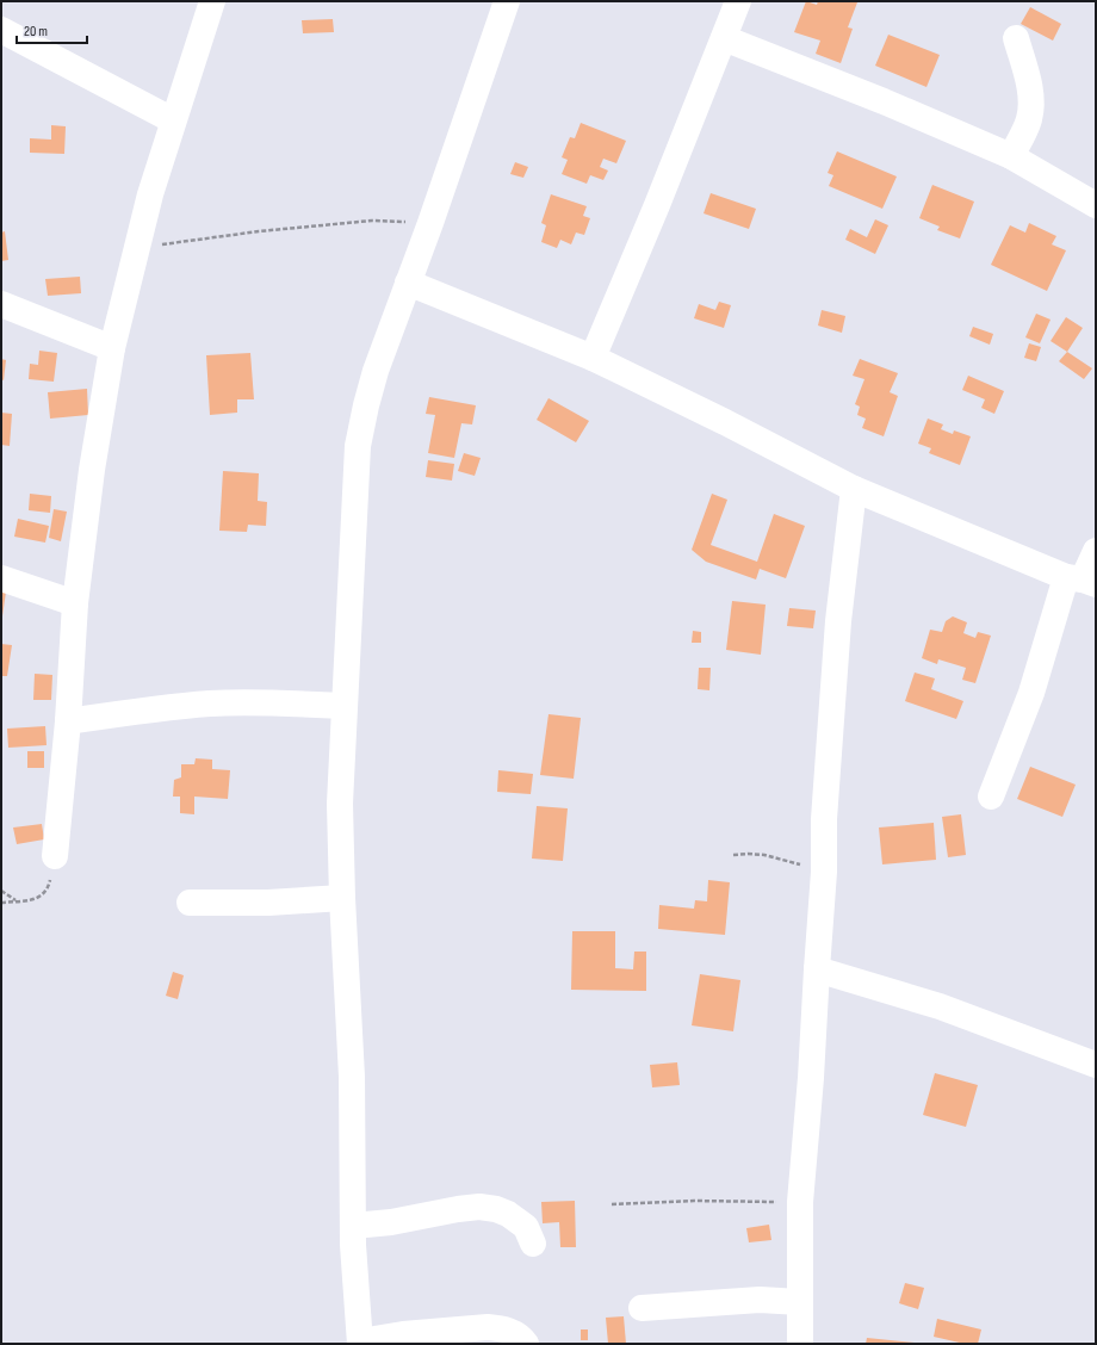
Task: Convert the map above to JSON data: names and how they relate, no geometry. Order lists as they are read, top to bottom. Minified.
{"scale_bar":"20 m"}
